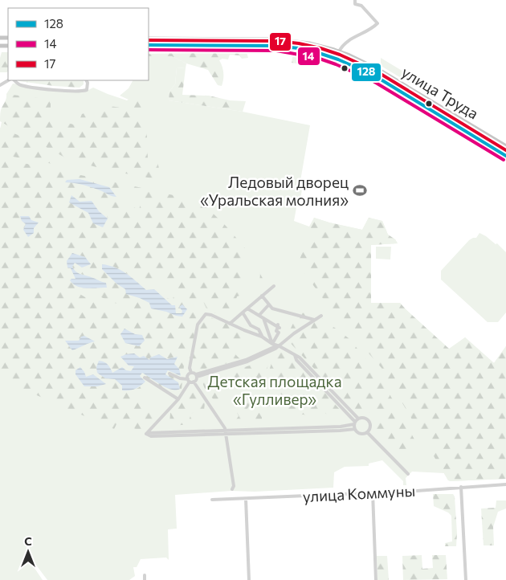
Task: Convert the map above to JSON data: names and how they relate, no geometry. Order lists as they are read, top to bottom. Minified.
{"streets":{"main road":["улица Труда"],"street":["улица Коммуны"]},"parks":["Детская площадка «Гулливер»"],"places":{"sports":["Ледовый дворец «Уральская молния»"]},"lines":["transit line 17","transit line 128","transit line 14"],"legend":["128","14","17"],"north":"top"}
